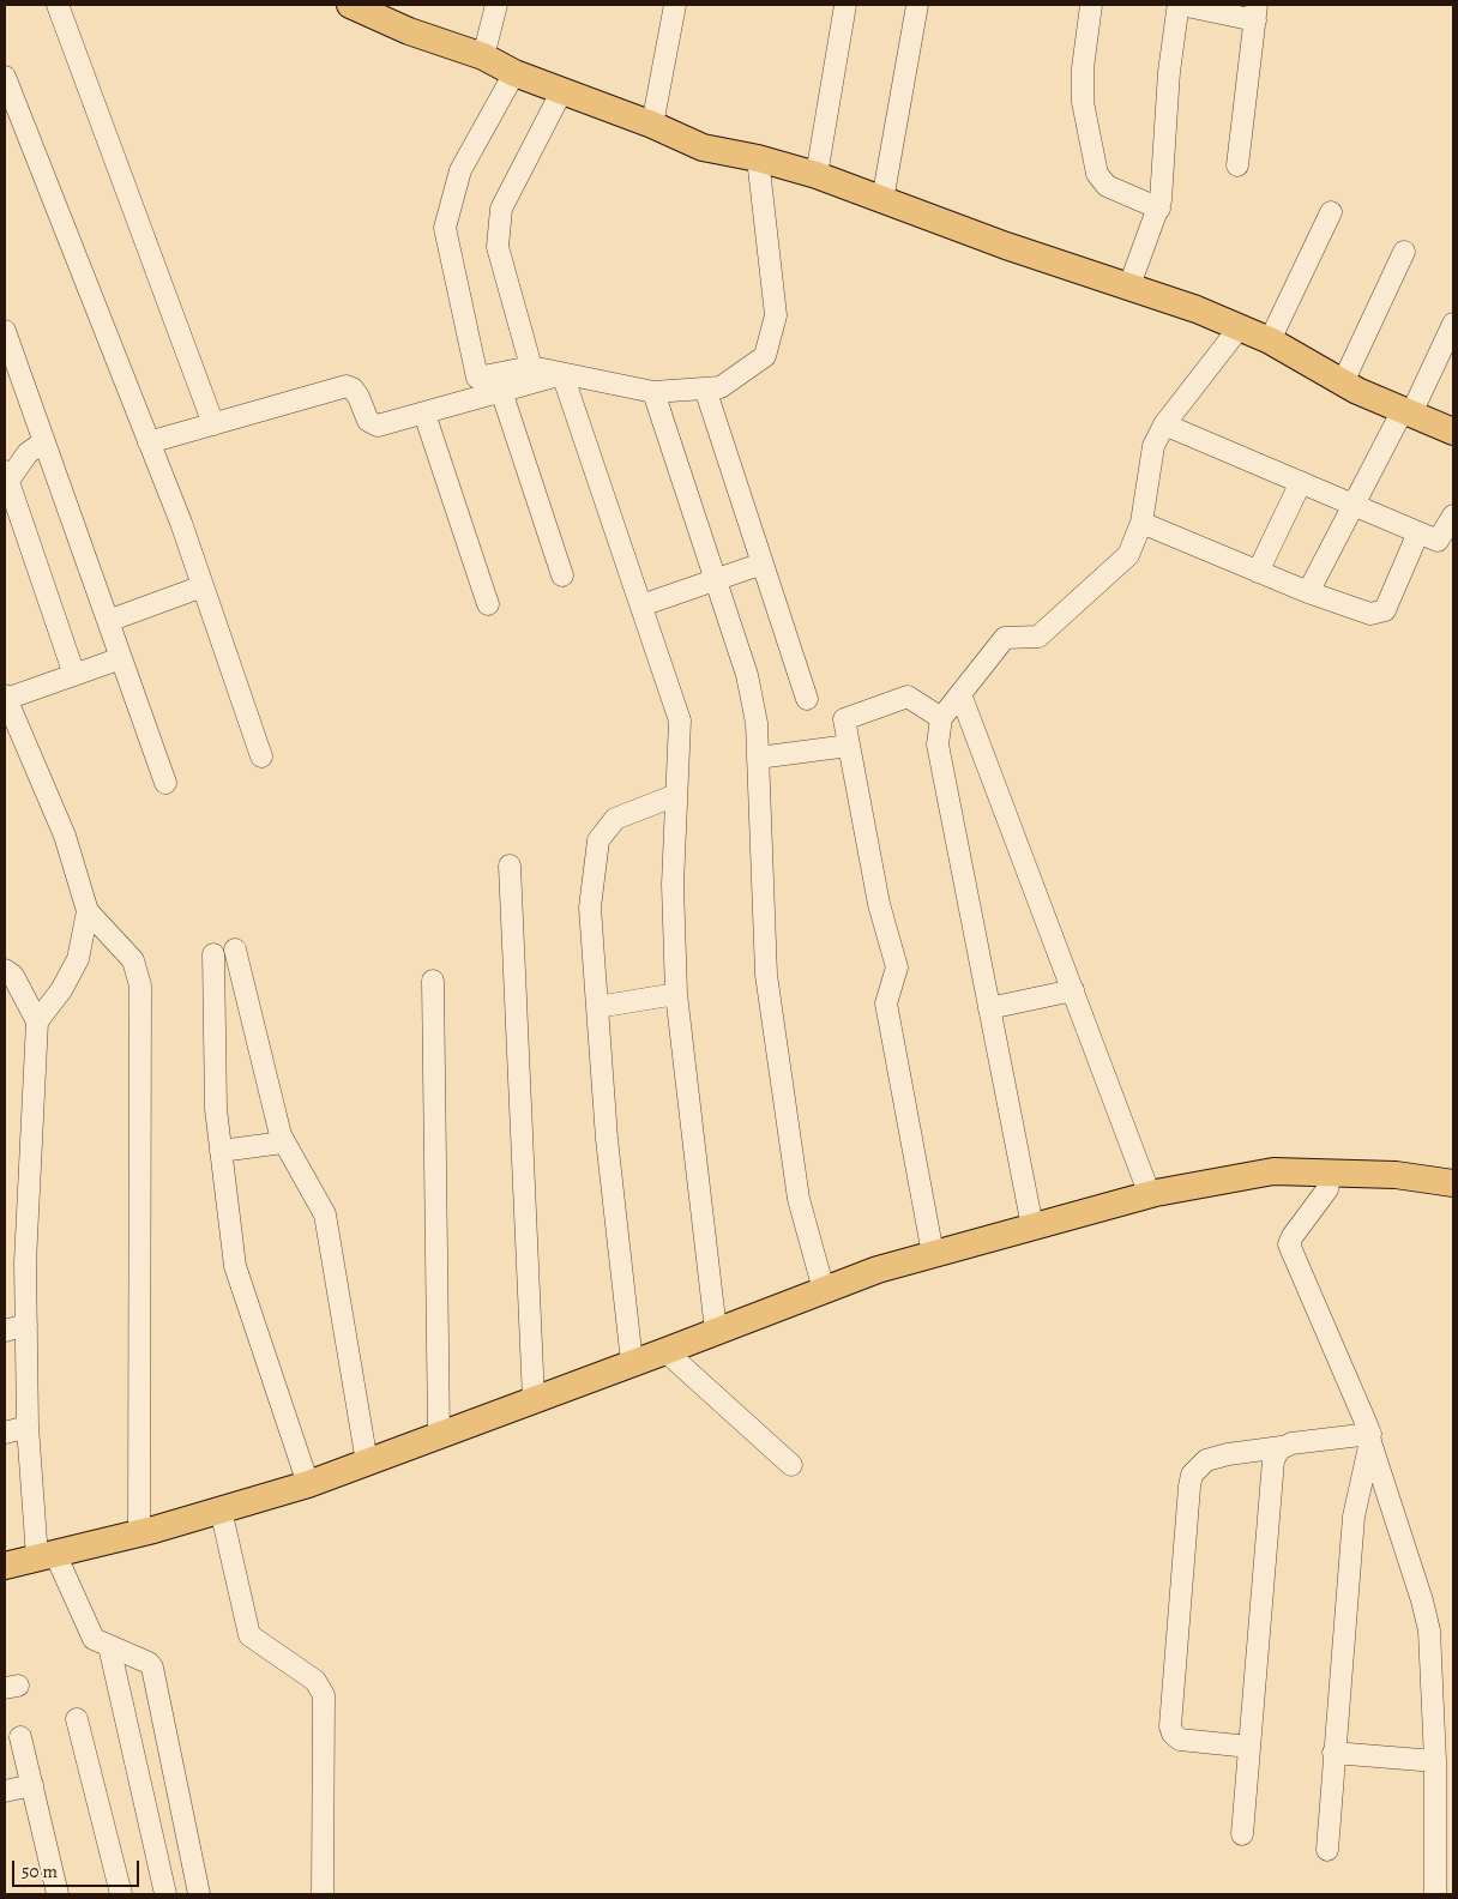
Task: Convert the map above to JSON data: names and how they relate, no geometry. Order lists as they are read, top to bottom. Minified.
{"scale_bar":"50 m"}
